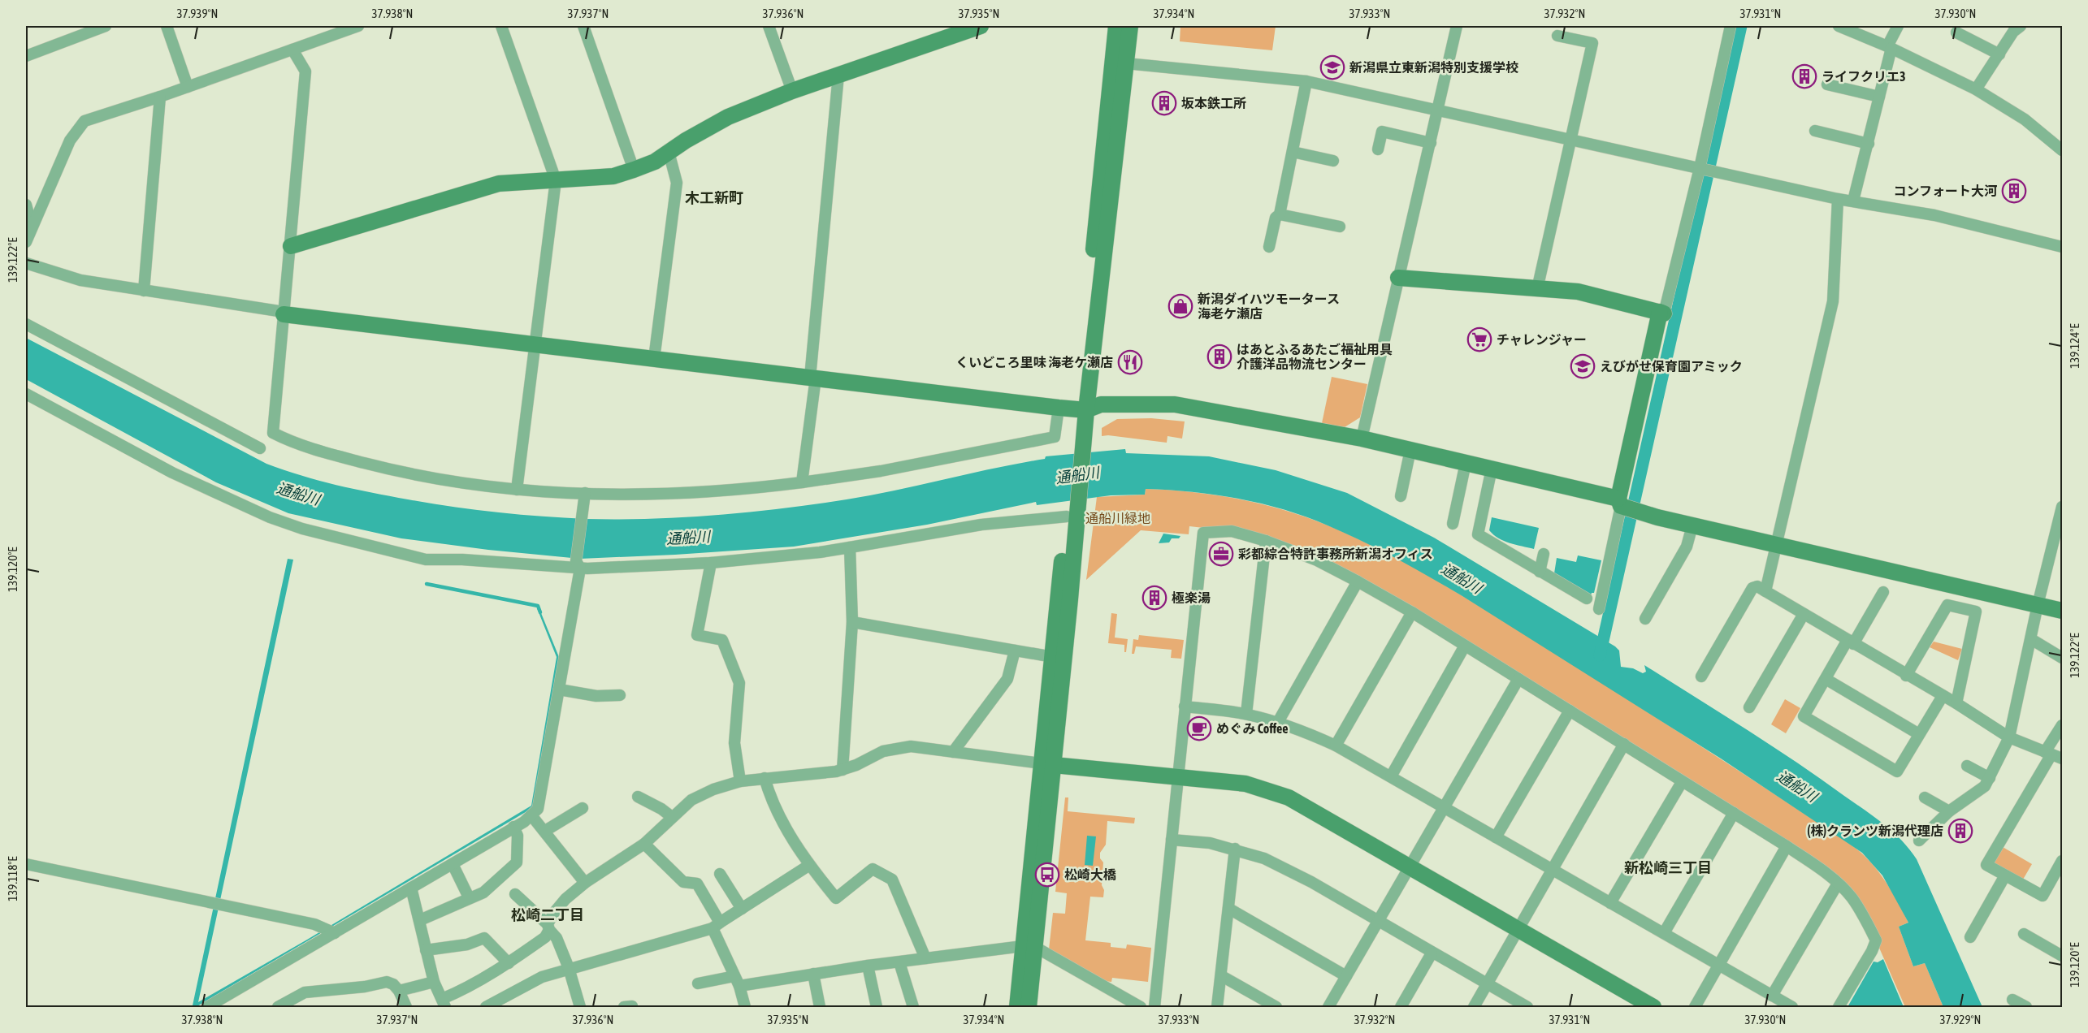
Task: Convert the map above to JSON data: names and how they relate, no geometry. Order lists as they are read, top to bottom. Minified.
{"districts":["木工新町","新松崎三丁目","松崎二丁目"],"water":["通船川"],"parks":["通船川緑地"],"places":{"school or university":["新潟県立東新潟特別支援学校","えびがせ保育園アミック"],"building":["ライフクリエ3","坂本鉄工所","コンフォート大河","はあとふるあたご福祉用具 介護洋品物流センター","極楽湯","(株)クランツ新潟代理店"],"shop":["新潟ダイハツモータース 海老ケ瀬店"],"supermarket":["チャレンジャー"],"restaurant":["くいどころ里味 海老ケ瀬店"],"office":["彩都綜合特許事務所新潟オフィス"],"cafe":["めぐみ Coffee"],"bus stop":["松崎大橋"]},"coordinates":["37.939°N","37.938°N","37.937°N","37.936°N","37.935°N","37.934°N","37.933°N","37.932°N","37.931°N","37.930°N","139.122°E","139.124°E","139.120°E","139.118°E","37.929°N"]}
